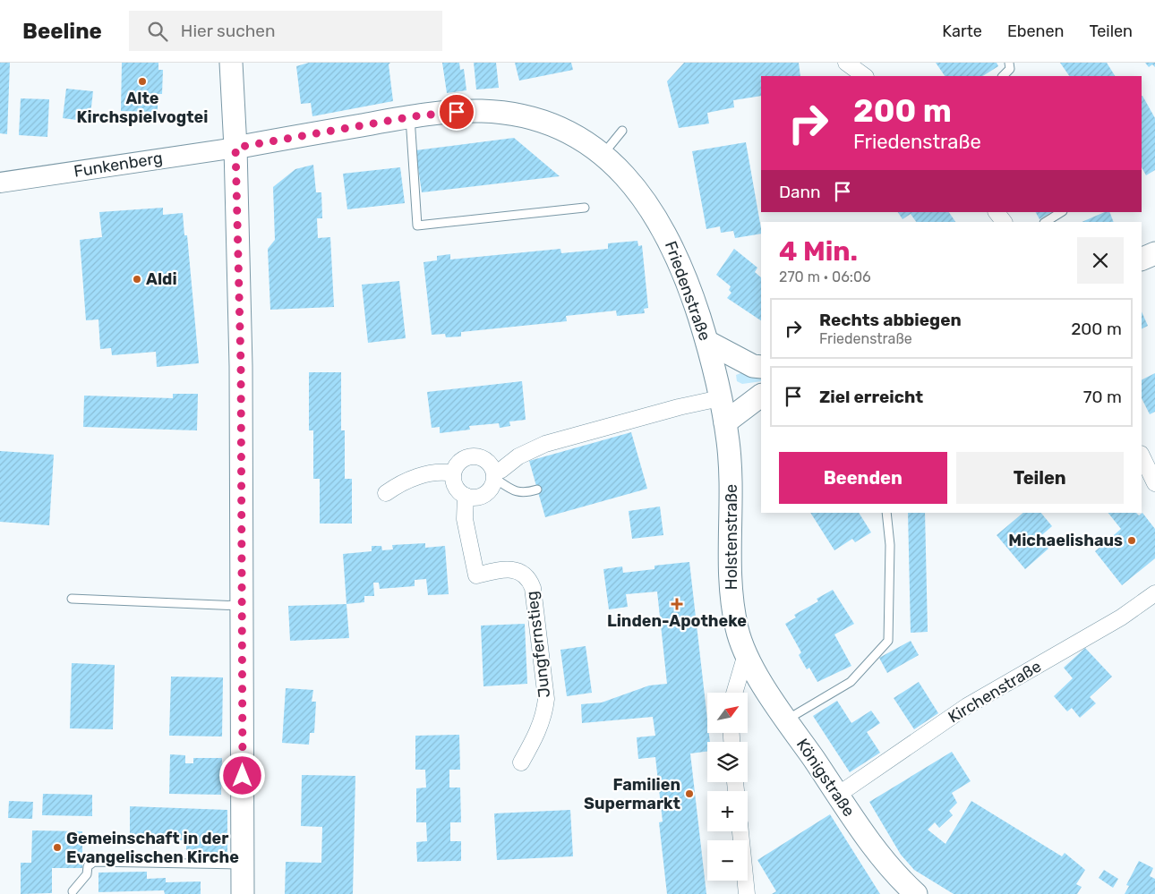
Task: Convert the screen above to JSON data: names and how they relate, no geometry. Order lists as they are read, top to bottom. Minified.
{"streets":{"main road":["Friedenstraße","Holstenstraße","Königstraße"],"street":["Funkenberg","Jungfernstieg","Kirchenstraße"]},"crossings":[["Funkenberg","Friedenstraße"],["Friedenstraße","Holstenstraße"],["Holstenstraße","Königstraße"],["Kirchenstraße","Königstraße"]],"places":{"other":["Alte Kirchspielvogtei","Aldi","Michaelishaus","Familien Supermarkt","Gemeinschaft in der Evangelischen Kirche"],"health":["Linden-Apotheke"]},"north":"top right","page":{"header":"Beeline","search":"Hier suchen","nav":["Karte","Ebenen","Teilen"],"turn":["200 m","Friedenstraße"],"then":"Dann","heading":["4 Min.","270 m · 06:06"],"list":[{"name":"Rechts abbiegen","note":"Friedenstraße","value":"200 m"},{"name":"Ziel erreicht","value":"70 m"}],"buttons":["Beenden","Teilen"],"map_buttons":["+","−"]}}
